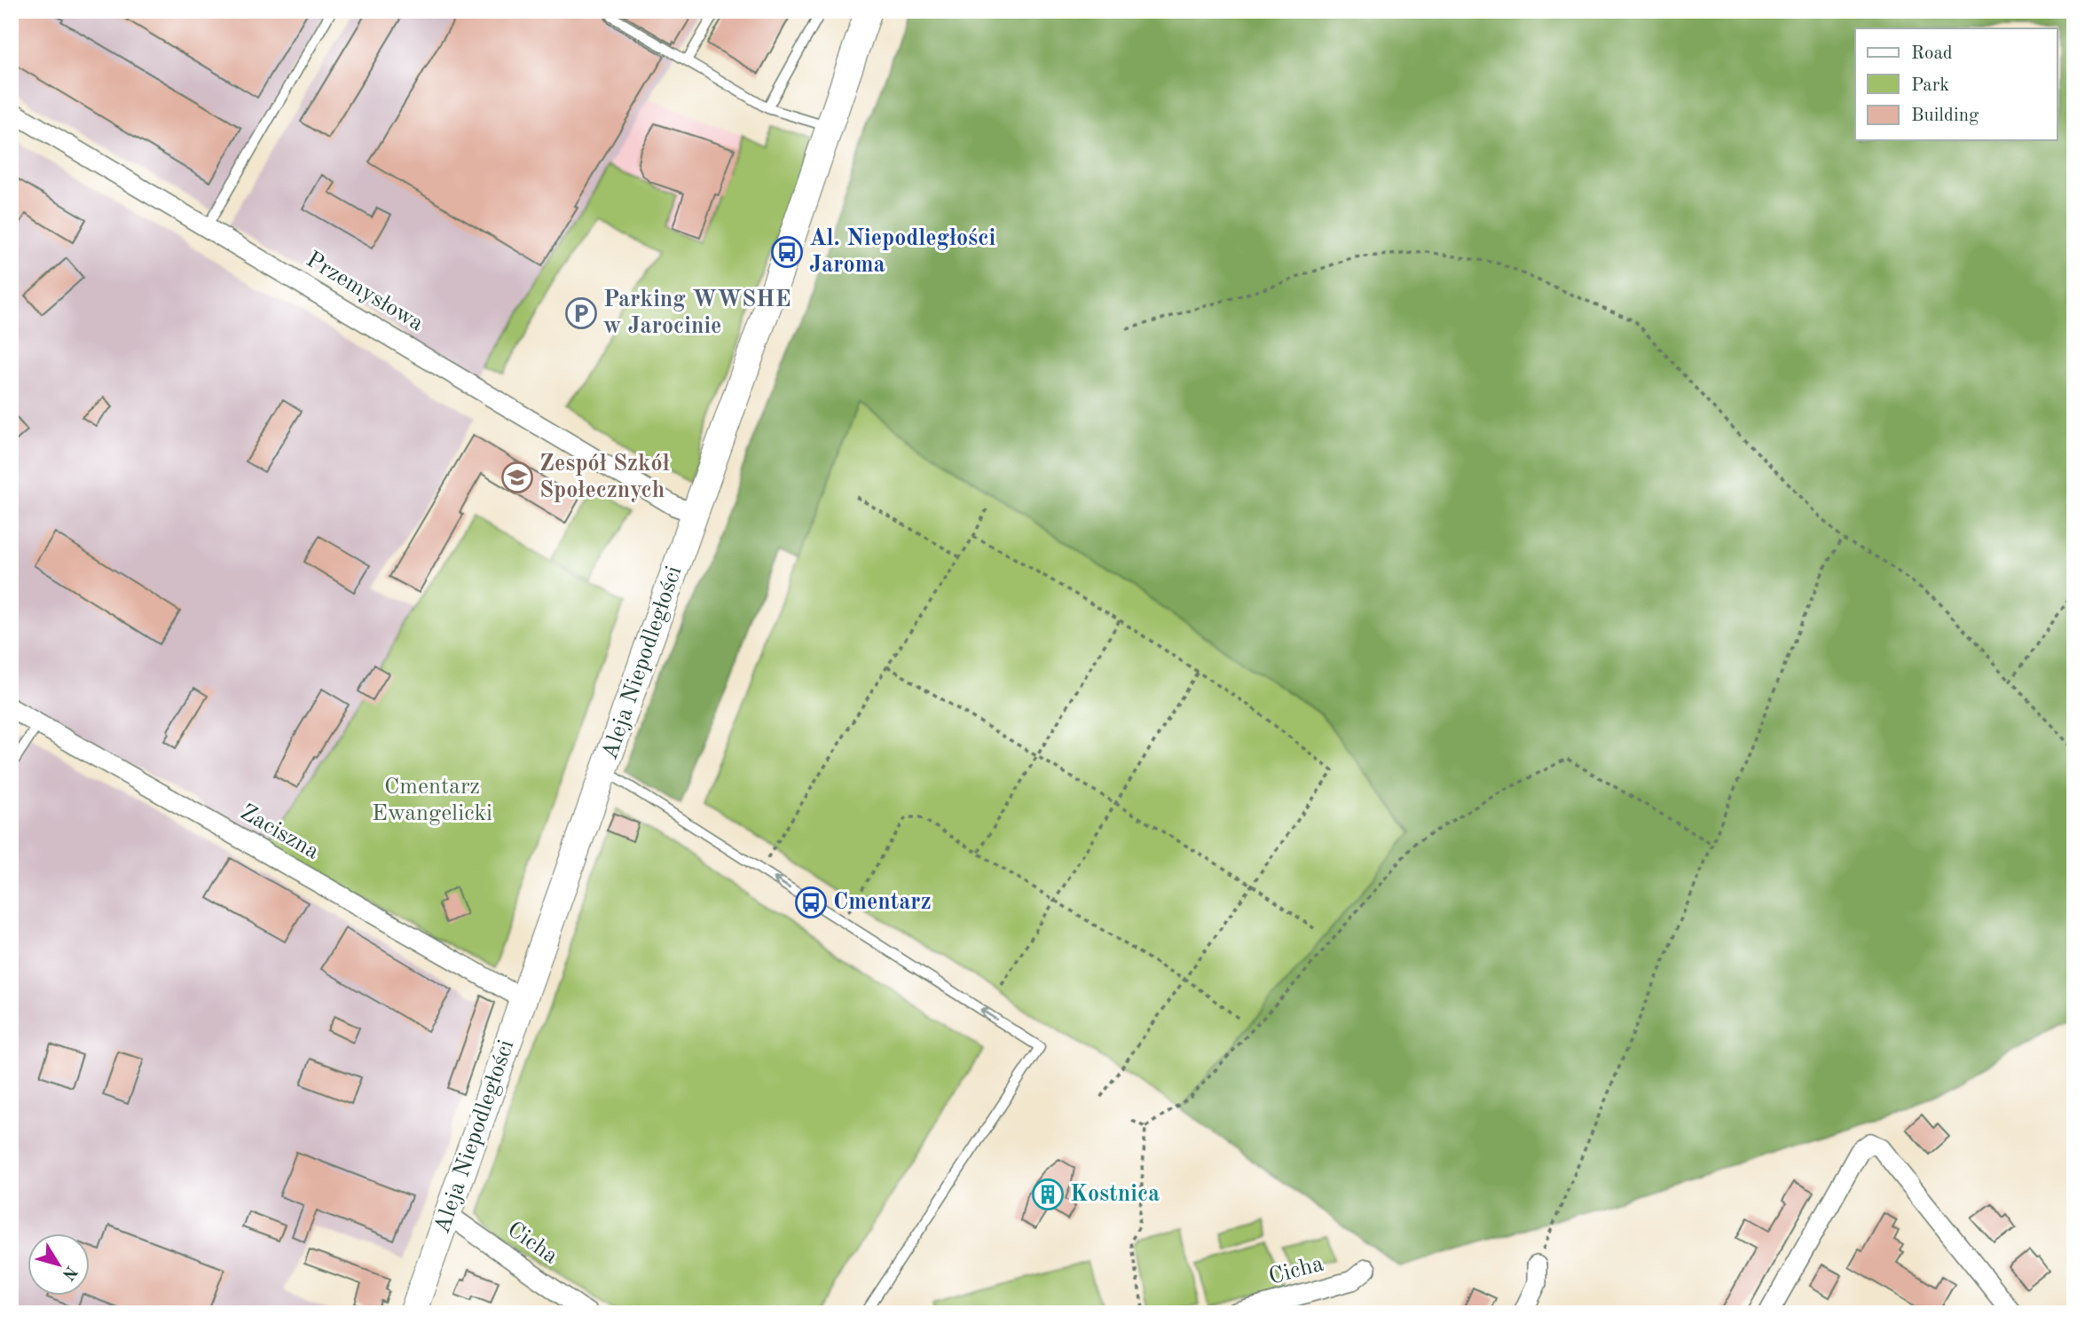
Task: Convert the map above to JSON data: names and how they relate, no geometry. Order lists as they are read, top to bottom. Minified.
{"streets":{"main road":["Aleja Niepodległości"],"street":["Przemysłowa","Zaciszna","Cicha"]},"crossings":[["Przemysłowa","Aleja Niepodległości"],["Aleja Niepodległości","Zaciszna"],["Aleja Niepodległości","Cicha"]],"parks":["Cmentarz Ewangelicki"],"places":{"bus stop":["Al. Niepodległości Jaroma","Cmentarz"],"parking":["Parking WWSHE w Jarocinie"],"school or university":["Zespół Szkół Społecznych"],"building":["Kostnica"]},"legend":["Road","Park","Building"],"north":"bottom right"}
